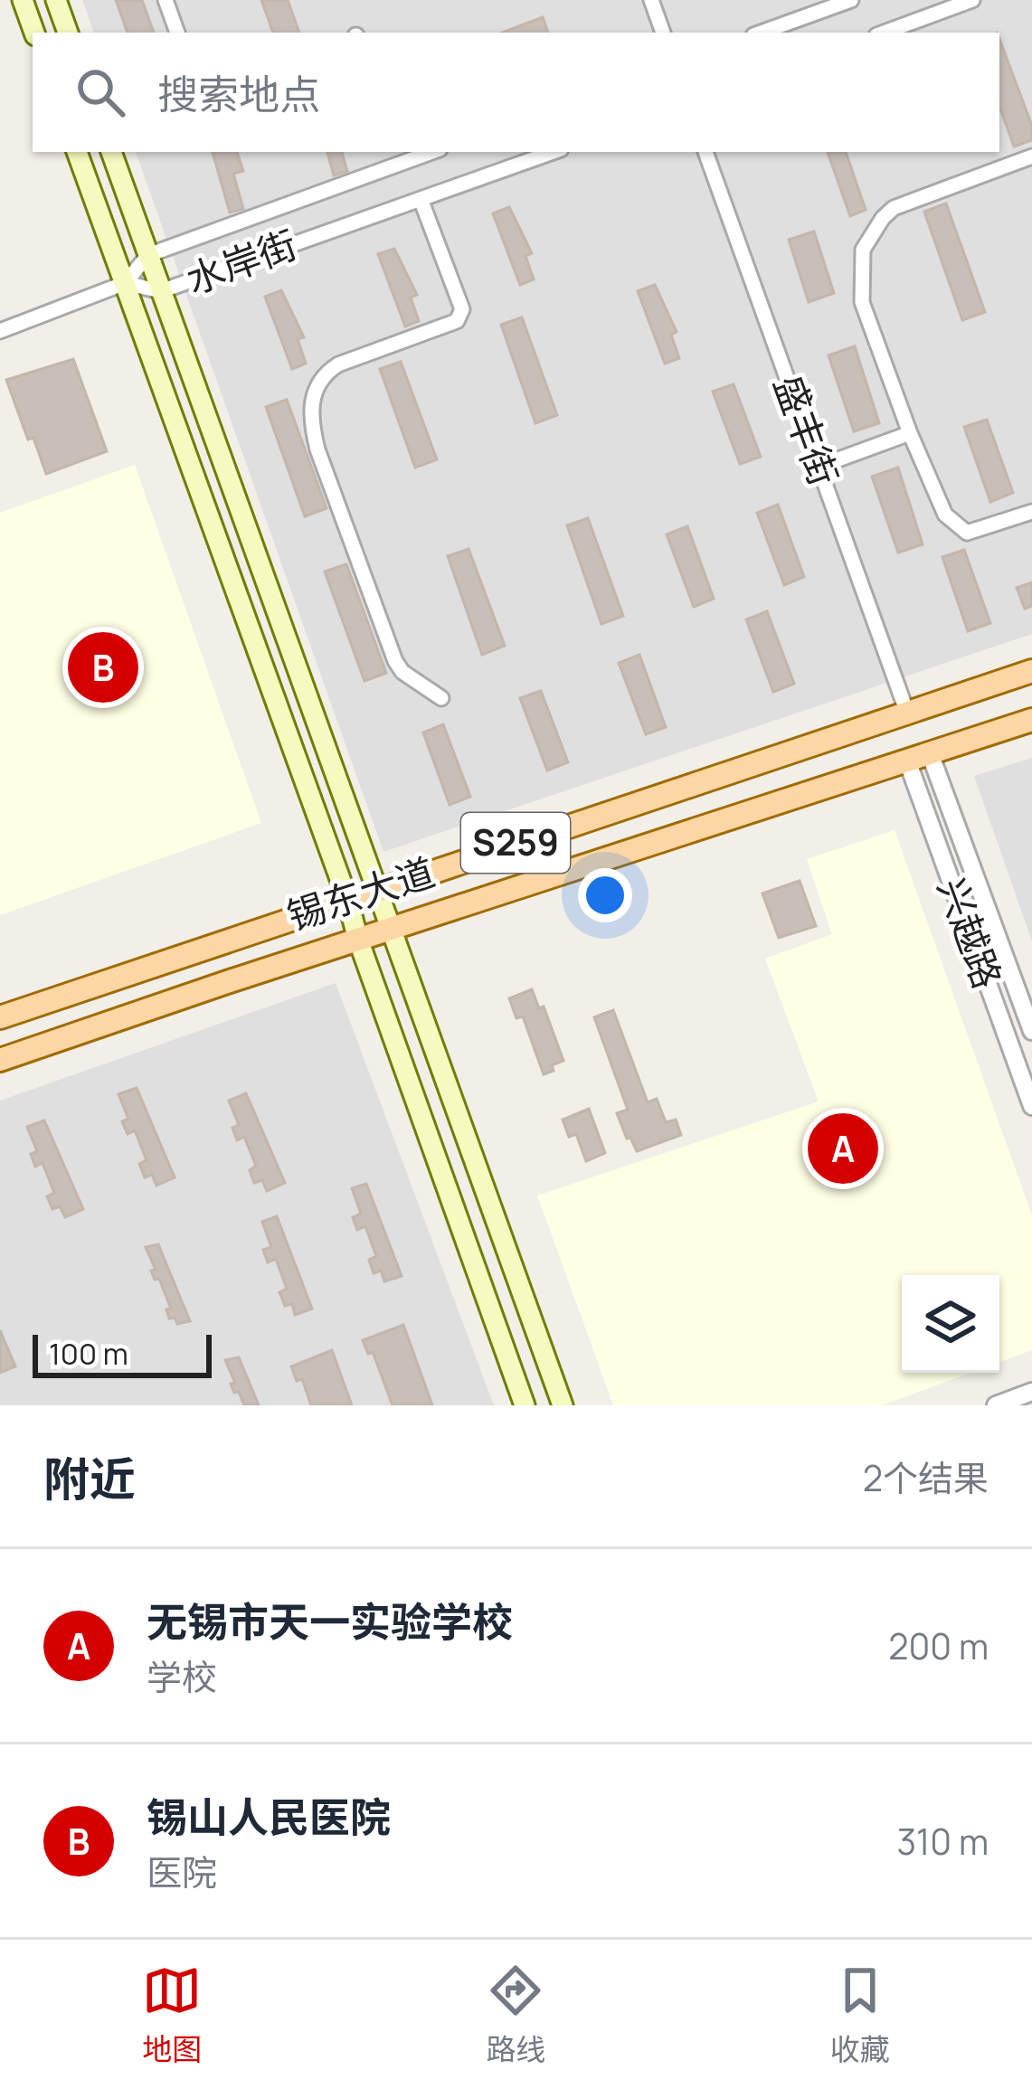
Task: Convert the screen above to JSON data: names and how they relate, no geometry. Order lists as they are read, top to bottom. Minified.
{"streets":{"main road":["S259","锡东大道"],"street":["水岸街","盛丰街","兴越路"]},"crossings":[["盛丰街","锡东大道"],["锡东大道","兴越路"]],"scale_bar":"100 m","page":{"search":"搜索地点","pins":["B","A"],"scale":"100 m","heading":["附近","2个结果"],"list":[{"mark":"A","name":"无锡市天一实验学校","note":"学校","value":"200 m"},{"mark":"B","name":"锡山人民医院","note":"医院","value":"310 m"}],"nav":["地图","路线","收藏"]}}
